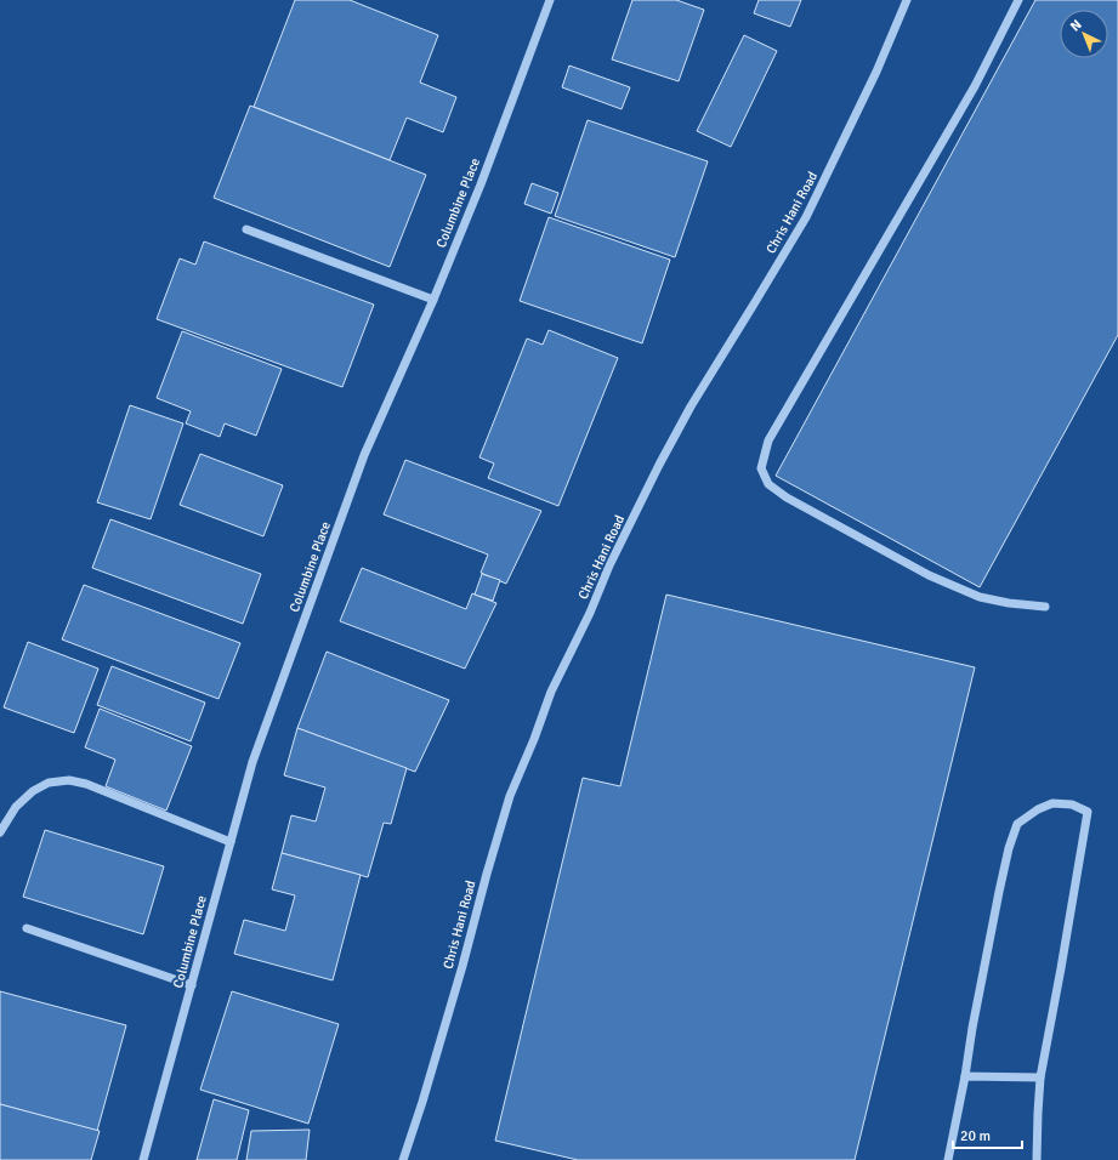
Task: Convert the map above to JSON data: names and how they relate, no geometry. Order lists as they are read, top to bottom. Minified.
{"streets":{"street":["Columbine Place","Chris Hani Road"]},"scale_bar":"20 m","north":"top left"}
